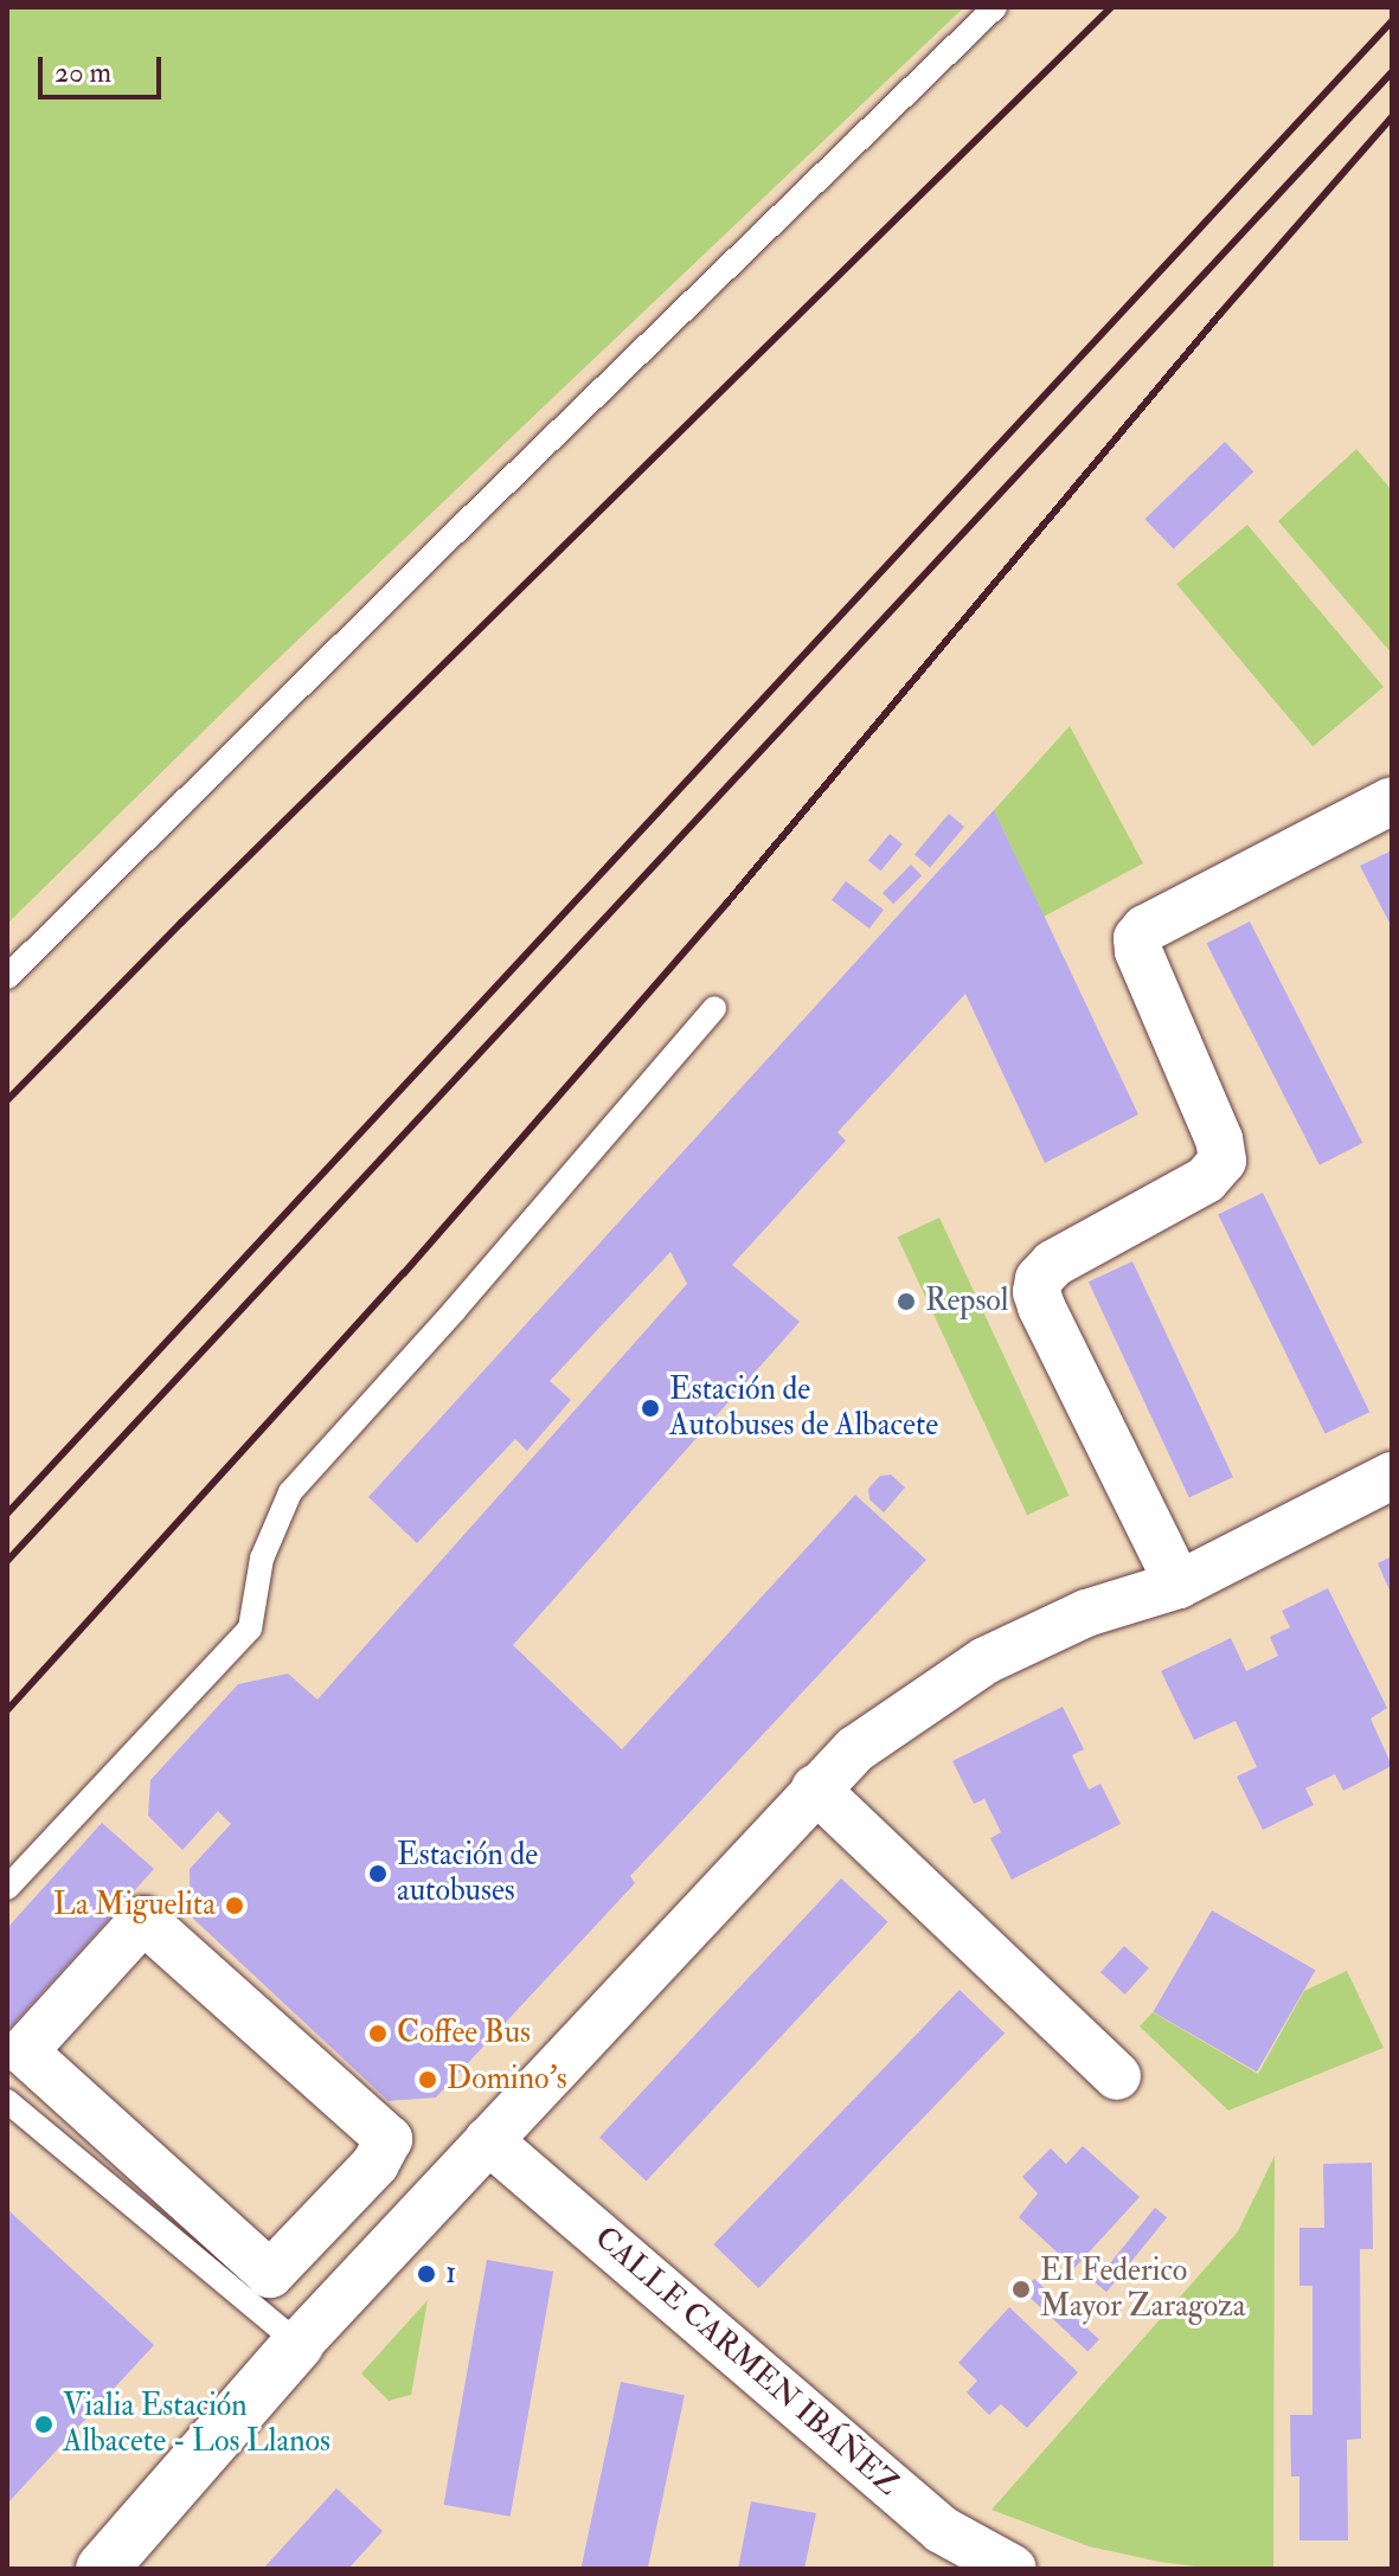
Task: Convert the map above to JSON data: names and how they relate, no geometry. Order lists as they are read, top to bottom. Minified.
{"streets":{"street":["CALLE CARMEN IBÁÑEZ"]},"places":["Repsol","Estación de Autobuses de Albacete","Estación de autobuses","La Miguelita","Coffee Bus","Domino's","1","EI Federico Mayor Zaragoza","Vialia Estación Albacete - Los Llanos"],"scale_bar":"20 m"}
